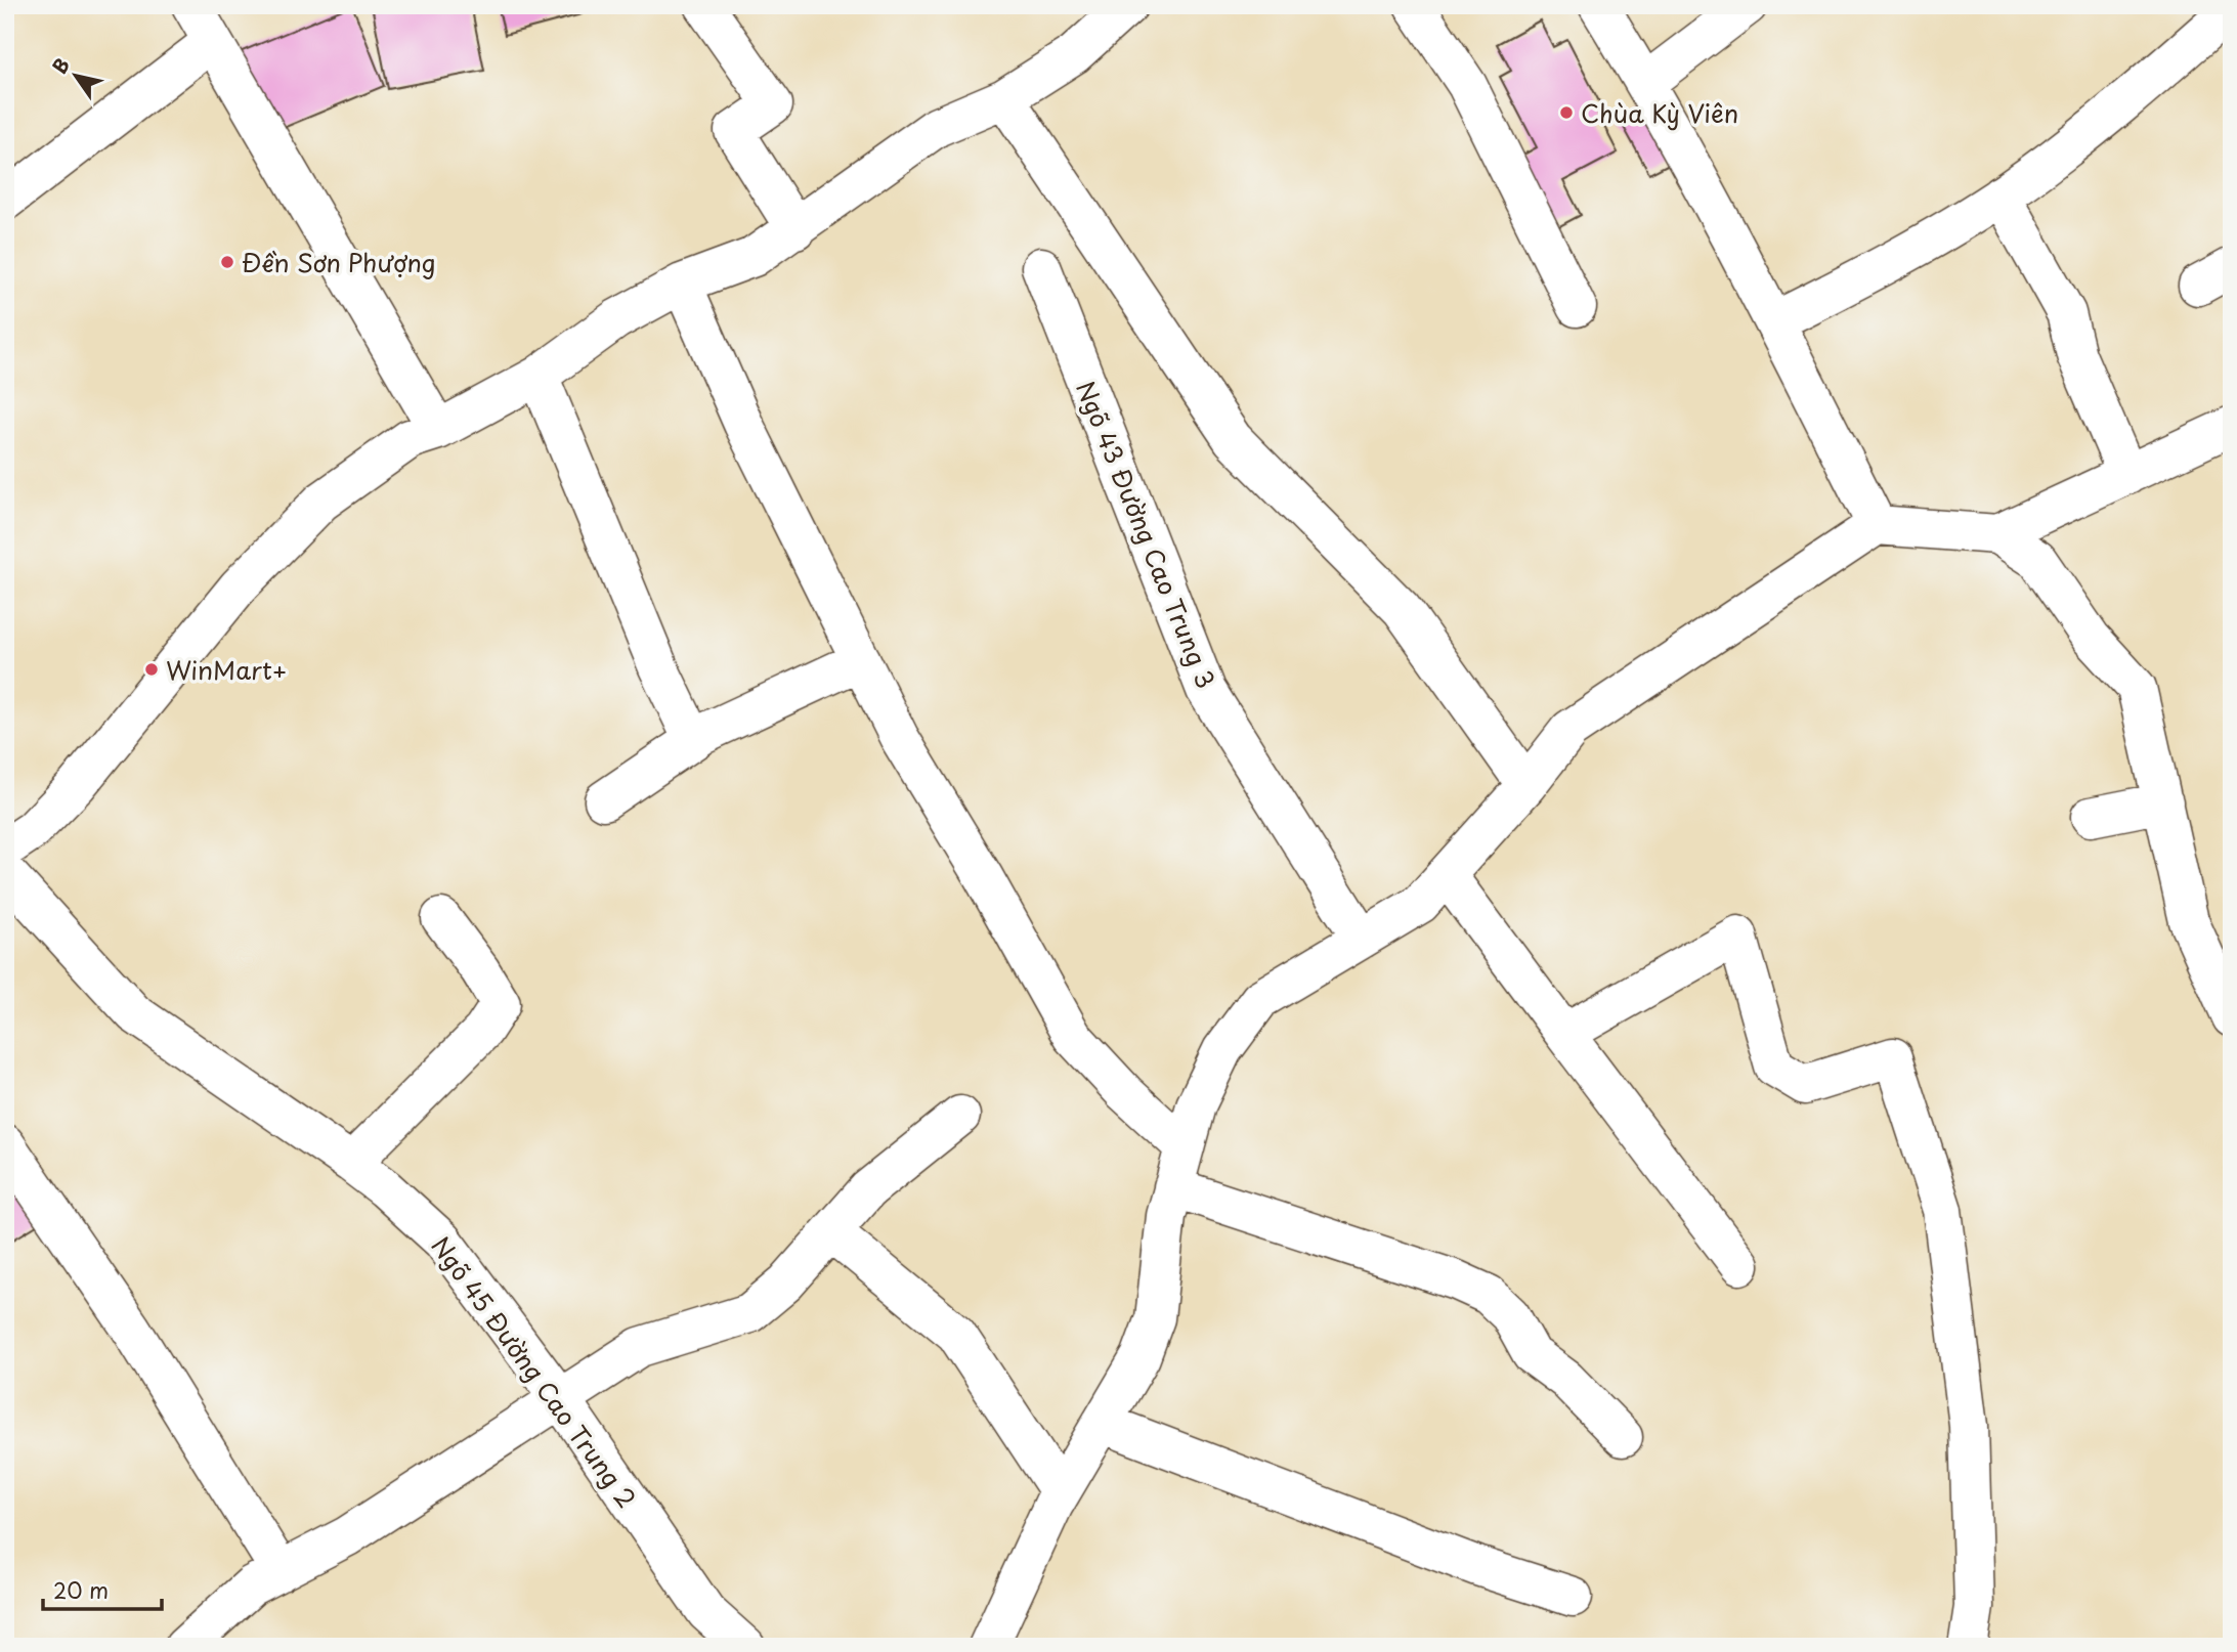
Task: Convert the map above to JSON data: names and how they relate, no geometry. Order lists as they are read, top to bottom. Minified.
{"streets":{"street":["Ngõ 43 Đường Cao Trung 3","Ngõ 45 Đường Cao Trung 2"]},"places":["Chùa Kỳ Viên","Đền Sơn Phượng","WinMart+"],"scale_bar":"20 m","north":"top left"}
